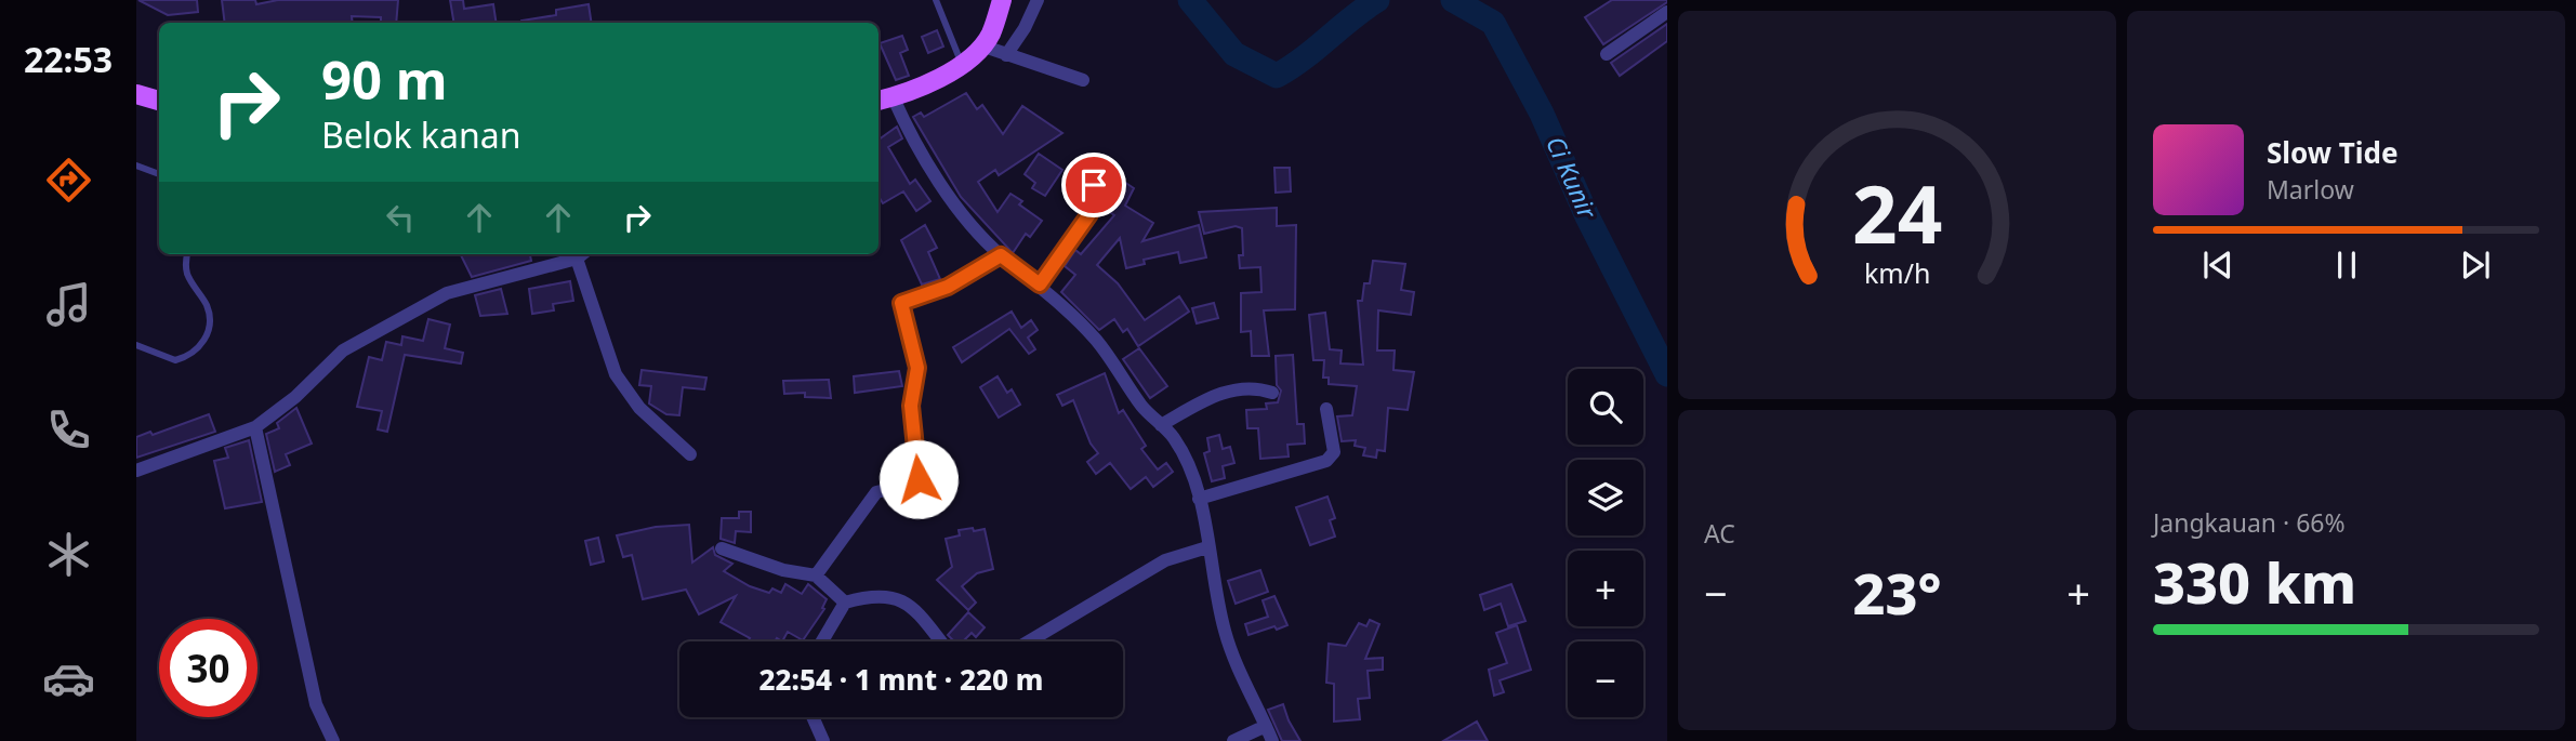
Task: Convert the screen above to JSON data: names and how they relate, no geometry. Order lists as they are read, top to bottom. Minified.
{"water":["Ci Kunir"],"page":{"tabs":"22:53","turn":["90 m","Belok kanan"],"song":["Slow Tide","Marlow"],"map_buttons":["+","−"],"tile":["AC",["Jangkauan · 66%","330 km"]],"heat":["−","23°","+"],"limit":"30","trip":"22:54 · 1 mnt · 220 m","gauge":["24","km/h"]}}
